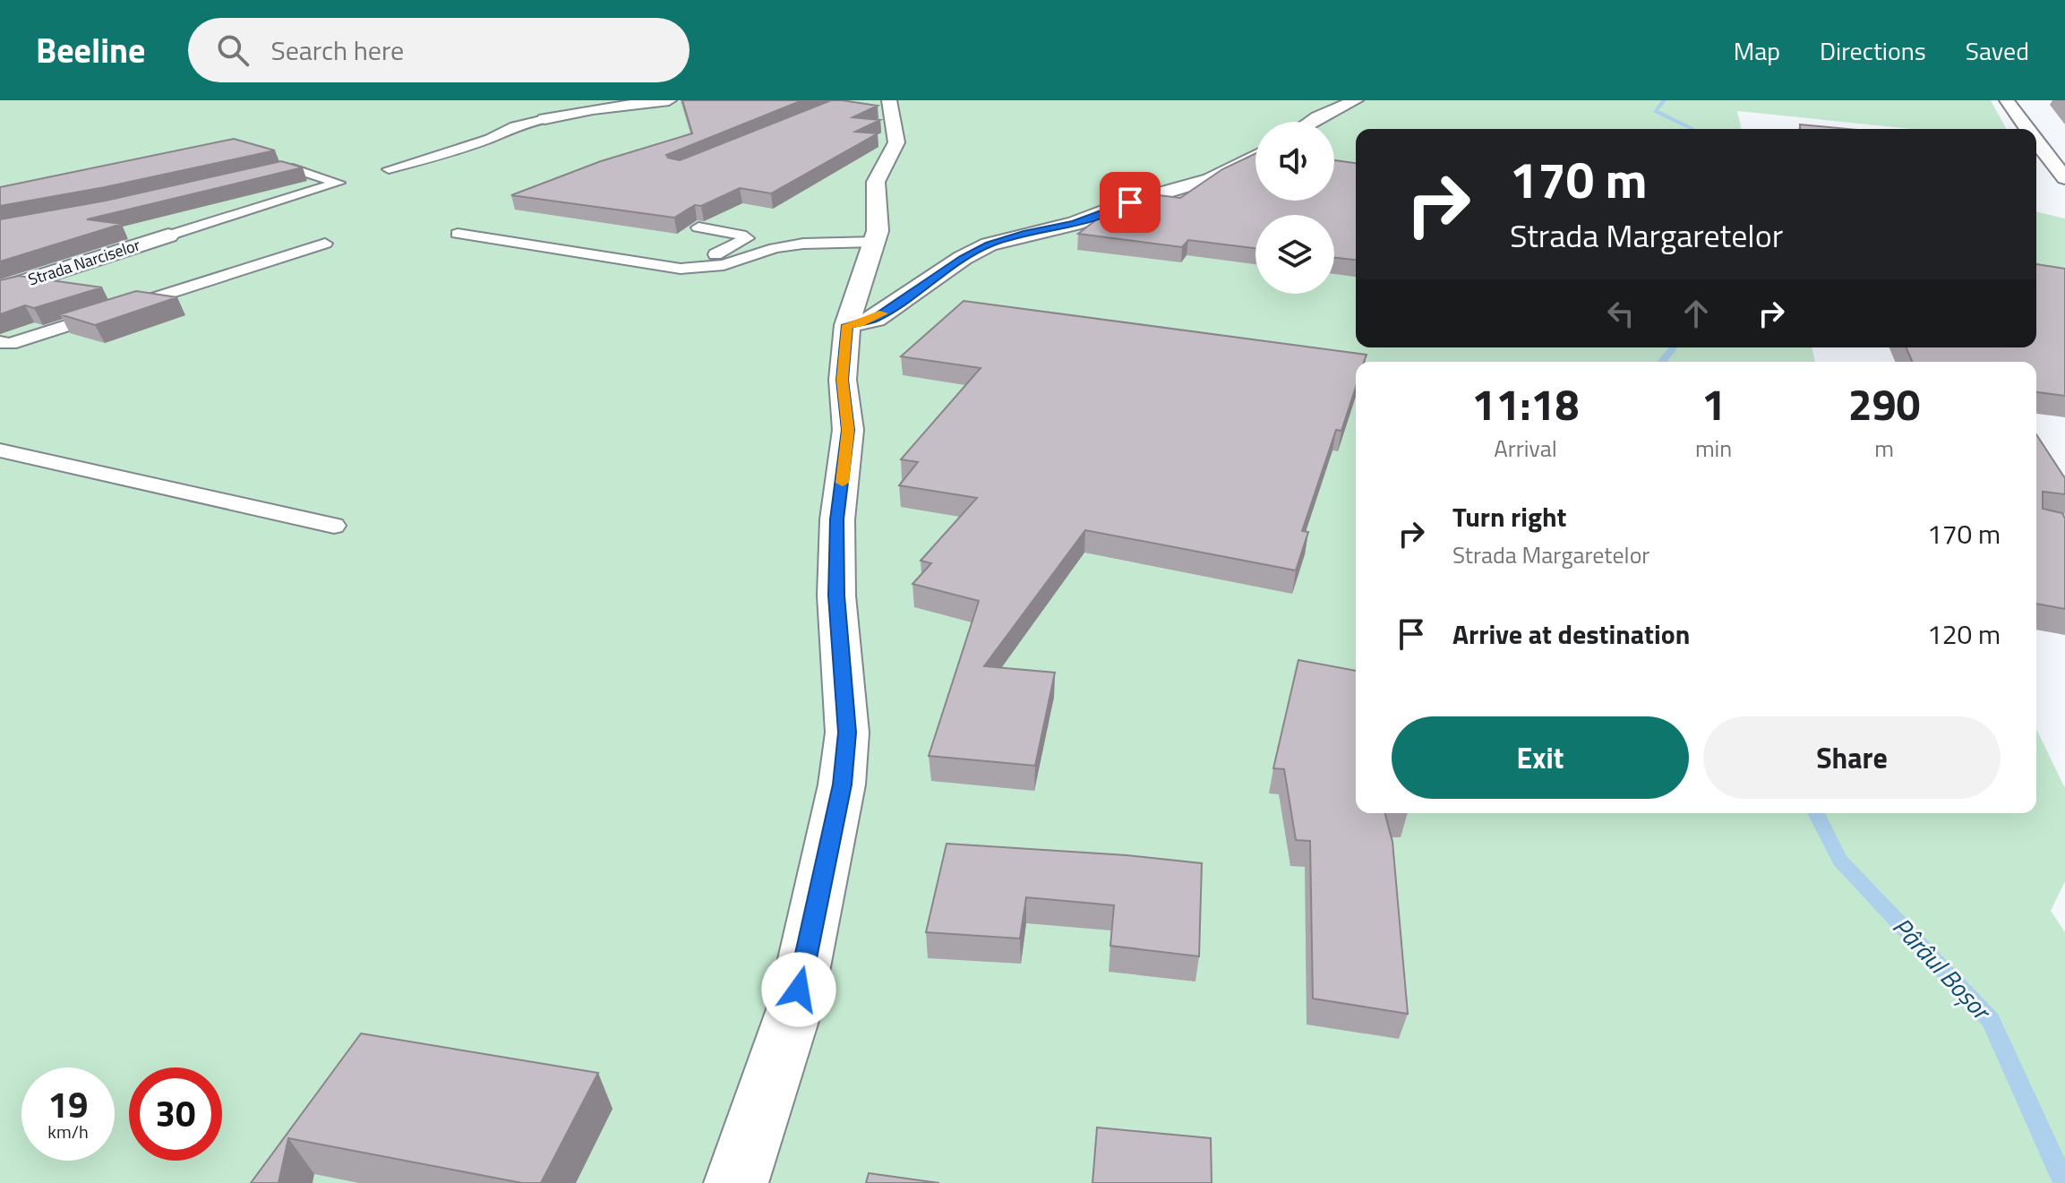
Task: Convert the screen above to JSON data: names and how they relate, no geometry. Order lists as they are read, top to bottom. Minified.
{"streets":{"street":["Strada Narciselor"]},"water":["Pârâul Boșor"],"page":{"header":"Beeline","search":"Search here","nav":["Map","Directions","Saved"],"turn":["170 m","Strada Margaretelor"],"eta":["11:18","Arrival","1","min","290","m"],"list":[{"name":"Turn right","note":"Strada Margaretelor","value":"170 m"},{"name":"Arrive at destination","value":"120 m"}],"buttons":["Exit","Share"],"speed":"19 km/h","limit":"30"}}
